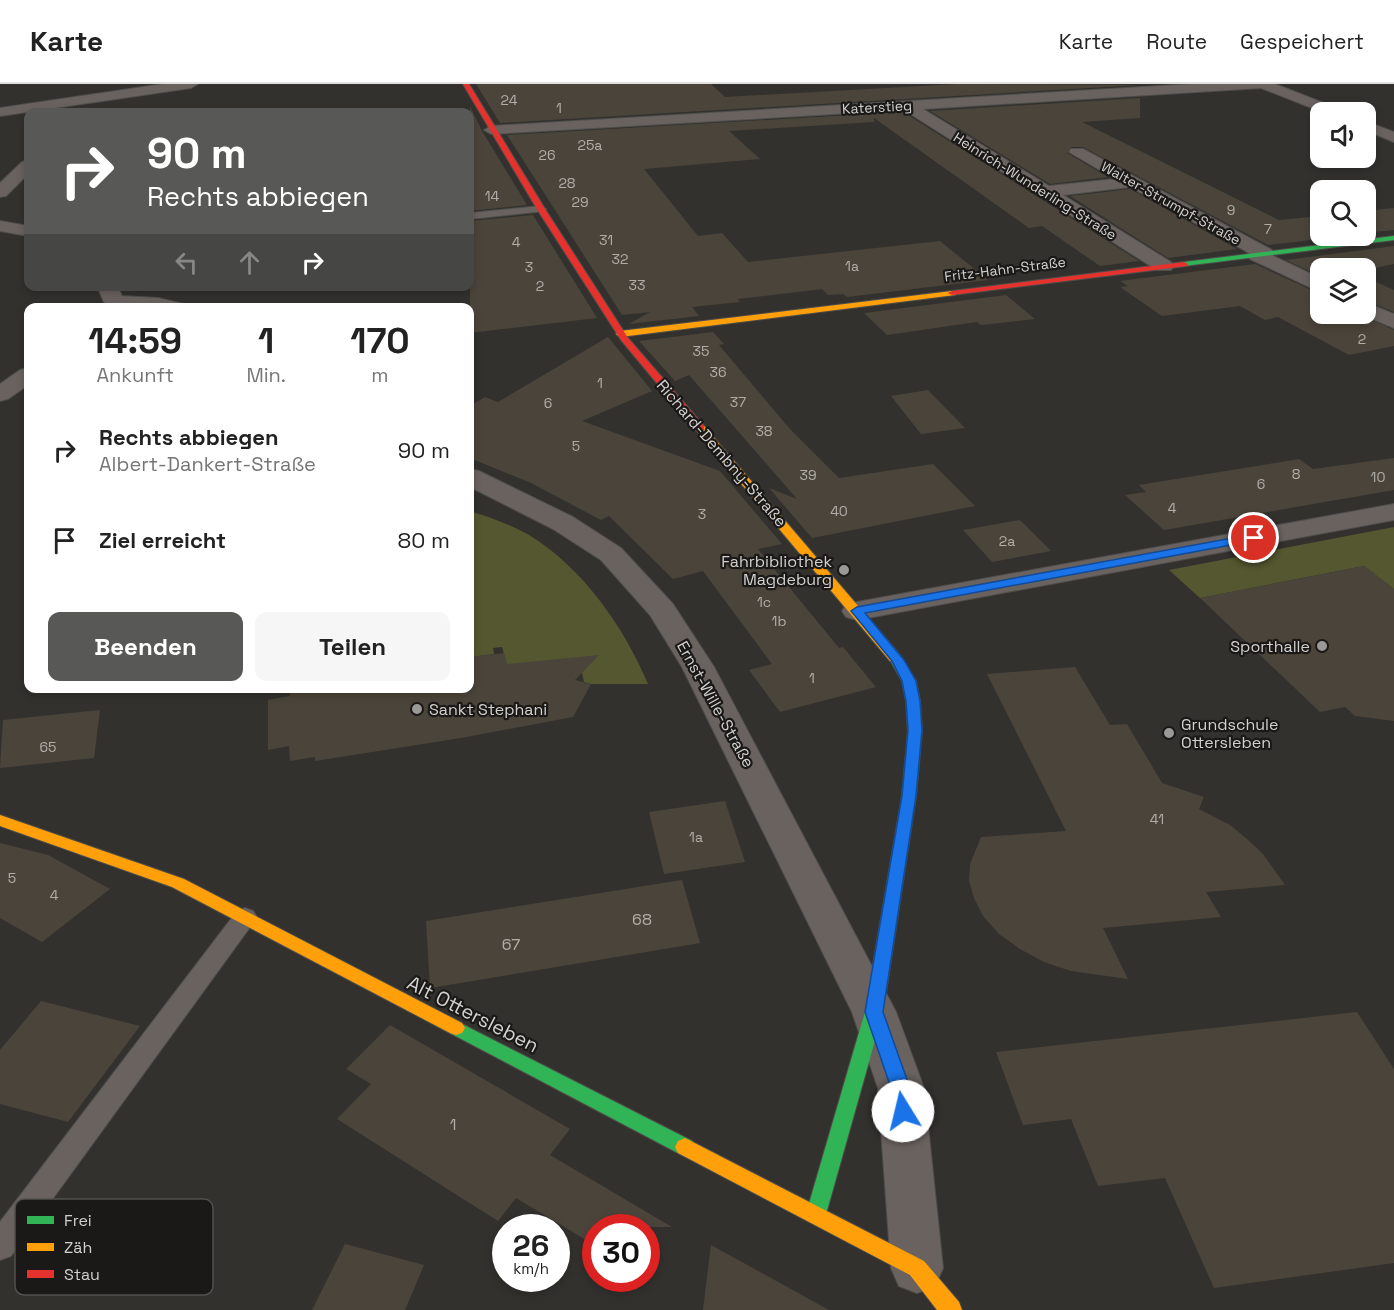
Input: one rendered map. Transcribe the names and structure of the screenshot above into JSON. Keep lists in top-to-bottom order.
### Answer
{
  "streets": {
    "street": [
      "Katerstieg",
      "Heinrich-Wunderling-Straße",
      "Walter-Strumpf-Straße",
      "Fritz-Hahn-Straße",
      "Richard-Dembny-Straße",
      "Ernst-Wille-Straße",
      "Alt Ottersleben"
    ]
  },
  "crossings": [
    ["Katerstieg", "Heinrich-Wunderling-Straße"],
    ["Katerstieg", "Richard-Dembny-Straße"],
    ["Heinrich-Wunderling-Straße", "Fritz-Hahn-Straße"],
    ["Walter-Strumpf-Straße", "Fritz-Hahn-Straße"],
    ["Fritz-Hahn-Straße", "Richard-Dembny-Straße"],
    ["Richard-Dembny-Straße", "Ernst-Wille-Straße"],
    ["Richard-Dembny-Straße", "Alt Ottersleben"]
  ],
  "places": [
    "Fahrbibliothek Magdeburg",
    "Sporthalle",
    "Sankt Stephani",
    "Grundschule Ottersleben"
  ],
  "house_numbers": [
    "24",
    "1",
    "25a",
    "26",
    "28",
    "14",
    "29",
    "9",
    "7",
    "31",
    "4",
    "32",
    "1a",
    "3",
    "33",
    "2",
    "2",
    "35",
    "36",
    "1",
    "37",
    "6",
    "38",
    "5",
    "8",
    "39",
    "10",
    "6",
    "4",
    "40",
    "3",
    "2a",
    "1c",
    "1b",
    "1",
    "65",
    "41",
    "1a",
    "5",
    "4",
    "68",
    "67",
    "1"
  ],
  "legend": ["Frei", "Zäh", "Stau"],
  "page": {
    "header": "Karte",
    "nav": ["Karte", "Route", "Gespeichert"],
    "turn": ["90 m", "Rechts abbiegen"],
    "eta": [
      "14:59",
      "Ankunft",
      "1",
      "Min.",
      "170",
      "m"
    ],
    "list": [
      {
        "name": "Rechts abbiegen",
        "note": "Albert-Dankert-Straße",
        "value": "90 m"
      },
      {
        "name": "Ziel erreicht",
        "value": "80 m"
      }
    ],
    "buttons": ["Beenden", "Teilen"],
    "speed": "26 km/h",
    "limit": "30"
  }
}
